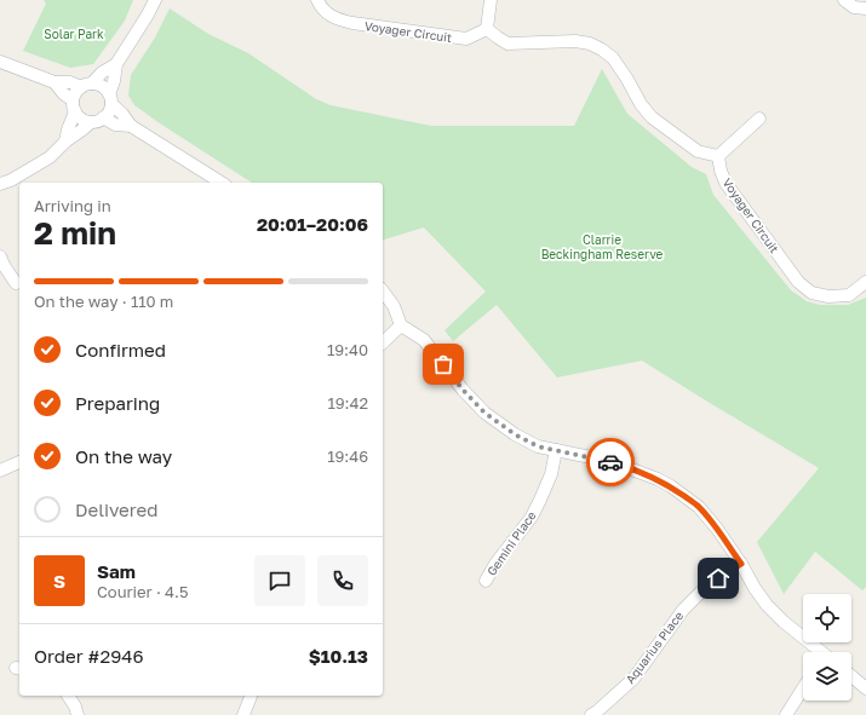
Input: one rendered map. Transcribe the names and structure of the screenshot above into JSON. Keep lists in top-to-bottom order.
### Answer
{
  "streets": {
    "street": ["Voyager Circuit", "Gemini Place", "Aquarius Place"]
  },
  "parks": ["Solar Park", "Clarrie Beckingham Reserve"],
  "page": {
    "heading": ["2 min", "Arriving in", "20:01–20:06"],
    "panel": [
      "Sam",
      "Courier · 4.5",
      "Order #2946",
      "$10.13"
    ],
    "bar": "On the way · 110 m",
    "list": [
      ["Confirmed", "19:40"],
      ["Preparing", "19:42"],
      ["On the way", "19:46"],
      "Delivered"
    ],
    "round": "S"
  }
}
